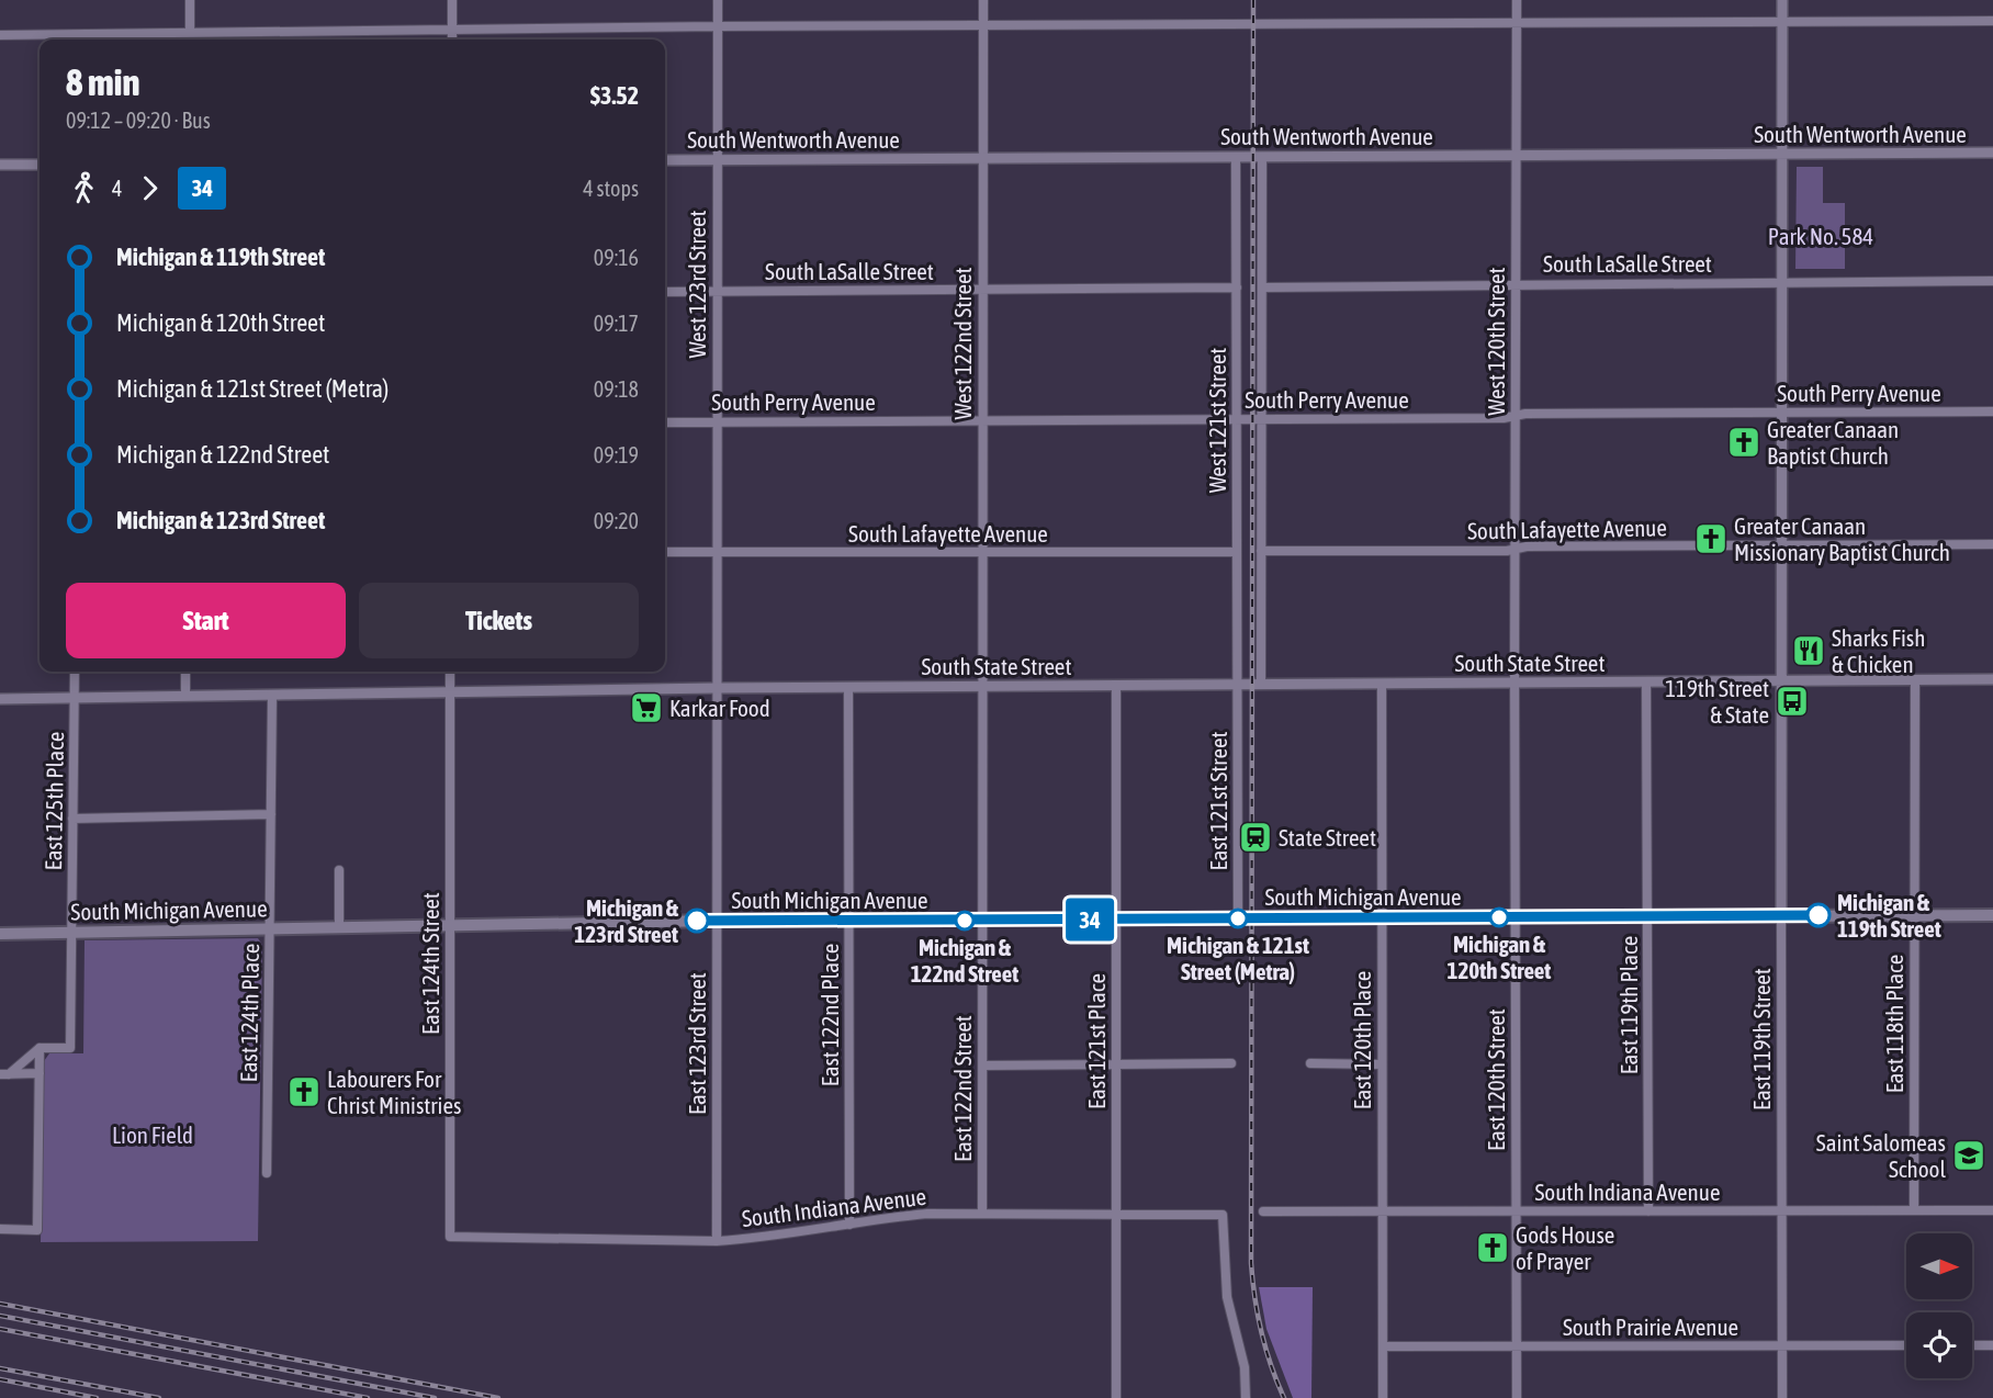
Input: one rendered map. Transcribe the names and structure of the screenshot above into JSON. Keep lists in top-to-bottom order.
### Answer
{
  "streets": {
    "main road": ["South Michigan Avenue"],
    "street": [
      "South Wentworth Avenue",
      "South LaSalle Street",
      "West 123rd Street",
      "West 120th Street",
      "West 122nd Street",
      "South Perry Avenue",
      "West 121st Street",
      "South Lafayette Avenue",
      "South State Street",
      "East 125th Place",
      "East 121st Street",
      "East 124th Street",
      "East 119th Place",
      "East 124th Place",
      "East 122nd Place",
      "East 118th Place",
      "East 119th Street",
      "East 120th Place",
      "East 121st Place",
      "East 123rd Street",
      "East 120th Street",
      "East 122nd Street",
      "South Indiana Avenue",
      "South Prairie Avenue"
    ]
  },
  "crossings": [
    ["South Wentworth Avenue", "West 123rd Street"],
    ["South Wentworth Avenue", "West 120th Street"],
    ["South Wentworth Avenue", "West 122nd Street"],
    ["South Wentworth Avenue", "West 121st Street"],
    ["South Wentworth Avenue", "East 119th Street"],
    ["South LaSalle Street", "West 123rd Street"],
    ["South LaSalle Street", "West 120th Street"],
    ["South LaSalle Street", "West 122nd Street"],
    ["South LaSalle Street", "West 121st Street"],
    ["South LaSalle Street", "East 119th Street"],
    ["West 123rd Street", "South Perry Avenue"],
    ["West 123rd Street", "South Lafayette Avenue"],
    ["West 123rd Street", "South State Street"],
    ["West 123rd Street", "East 123rd Street"],
    ["West 120th Street", "South Perry Avenue"],
    ["West 120th Street", "South Lafayette Avenue"],
    ["West 120th Street", "South State Street"],
    ["West 120th Street", "East 120th Street"],
    ["West 122nd Street", "South Perry Avenue"],
    ["West 122nd Street", "South Lafayette Avenue"],
    ["West 122nd Street", "South State Street"],
    ["West 122nd Street", "East 122nd Street"],
    ["South Perry Avenue", "West 121st Street"],
    ["South Perry Avenue", "East 119th Street"],
    ["West 121st Street", "South Lafayette Avenue"],
    ["West 121st Street", "South State Street"],
    ["West 121st Street", "East 121st Street"],
    ["South Lafayette Avenue", "East 119th Street"],
    ["South State Street", "East 125th Place"],
    ["South State Street", "East 121st Street"],
    ["South State Street", "East 124th Street"],
    ["South State Street", "East 119th Place"],
    ["South State Street", "East 124th Place"],
    ["South State Street", "East 122nd Place"],
    ["South State Street", "East 118th Place"],
    ["South State Street", "East 119th Street"],
    ["South State Street", "East 120th Place"],
    ["South State Street", "East 121st Place"],
    ["South State Street", "East 123rd Street"],
    ["South State Street", "East 120th Street"],
    ["South State Street", "East 122nd Street"],
    ["East 125th Place", "South Michigan Avenue"],
    ["East 121st Street", "South Michigan Avenue"],
    ["South Michigan Avenue", "East 124th Street"],
    ["South Michigan Avenue", "East 119th Place"],
    ["South Michigan Avenue", "East 124th Place"],
    ["South Michigan Avenue", "East 122nd Place"],
    ["South Michigan Avenue", "East 118th Place"],
    ["South Michigan Avenue", "East 119th Street"],
    ["South Michigan Avenue", "East 120th Place"],
    ["South Michigan Avenue", "East 121st Place"],
    ["South Michigan Avenue", "East 123rd Street"],
    ["South Michigan Avenue", "East 120th Street"],
    ["South Michigan Avenue", "East 122nd Street"],
    ["East 124th Street", "South Indiana Avenue"],
    ["East 119th Place", "South Indiana Avenue"],
    ["East 122nd Place", "South Indiana Avenue"],
    ["East 118th Place", "South Indiana Avenue"],
    ["East 119th Street", "South Indiana Avenue"],
    ["East 119th Street", "South Prairie Avenue"],
    ["East 120th Place", "South Indiana Avenue"],
    ["East 120th Place", "South Prairie Avenue"],
    ["East 121st Place", "South Indiana Avenue"],
    ["East 123rd Street", "South Indiana Avenue"],
    ["East 120th Street", "South Indiana Avenue"],
    ["East 120th Street", "South Prairie Avenue"],
    ["East 122nd Street", "South Indiana Avenue"]
  ],
  "parks": ["Park No. 584", "Lion Field"],
  "places": {
    "church": [
      "Greater Canaan Baptist Church",
      "Greater Canaan Missionary Baptist Church",
      "Labourers For Christ Ministries",
      "Gods House of Prayer"
    ],
    "restaurant": ["Sharks Fish & Chicken"],
    "bus stop": ["119th Street & State"],
    "supermarket": ["Karkar Food"],
    "station": ["State Street"],
    "other": [
      "Michigan & 119th Street",
      "Michigan & 120th Street",
      "Michigan & 121st Street (Metra)",
      "Michigan & 123rd Street",
      "Michigan & 122nd Street"
    ],
    "school or university": ["Saint Salomeas School"]
  },
  "lines": ["bus line 34"],
  "north": "right",
  "page": {
    "on_map": "34",
    "heading": ["8 min", "09:12 – 09:20 · Bus", "$3.52"],
    "legs": ["4", "34", "4 stops"],
    "list": [
      {
        "name": "Michigan & 119th Street",
        "value": "09:16"
      },
      {
        "name": "Michigan & 120th Street",
        "value": "09:17"
      },
      {
        "name": "Michigan & 121st Street (Metra)",
        "value": "09:18"
      },
      {
        "name": "Michigan & 122nd Street",
        "value": "09:19"
      },
      {
        "name": "Michigan & 123rd Street",
        "value": "09:20"
      }
    ],
    "buttons": ["Start", "Tickets"]
  }
}
